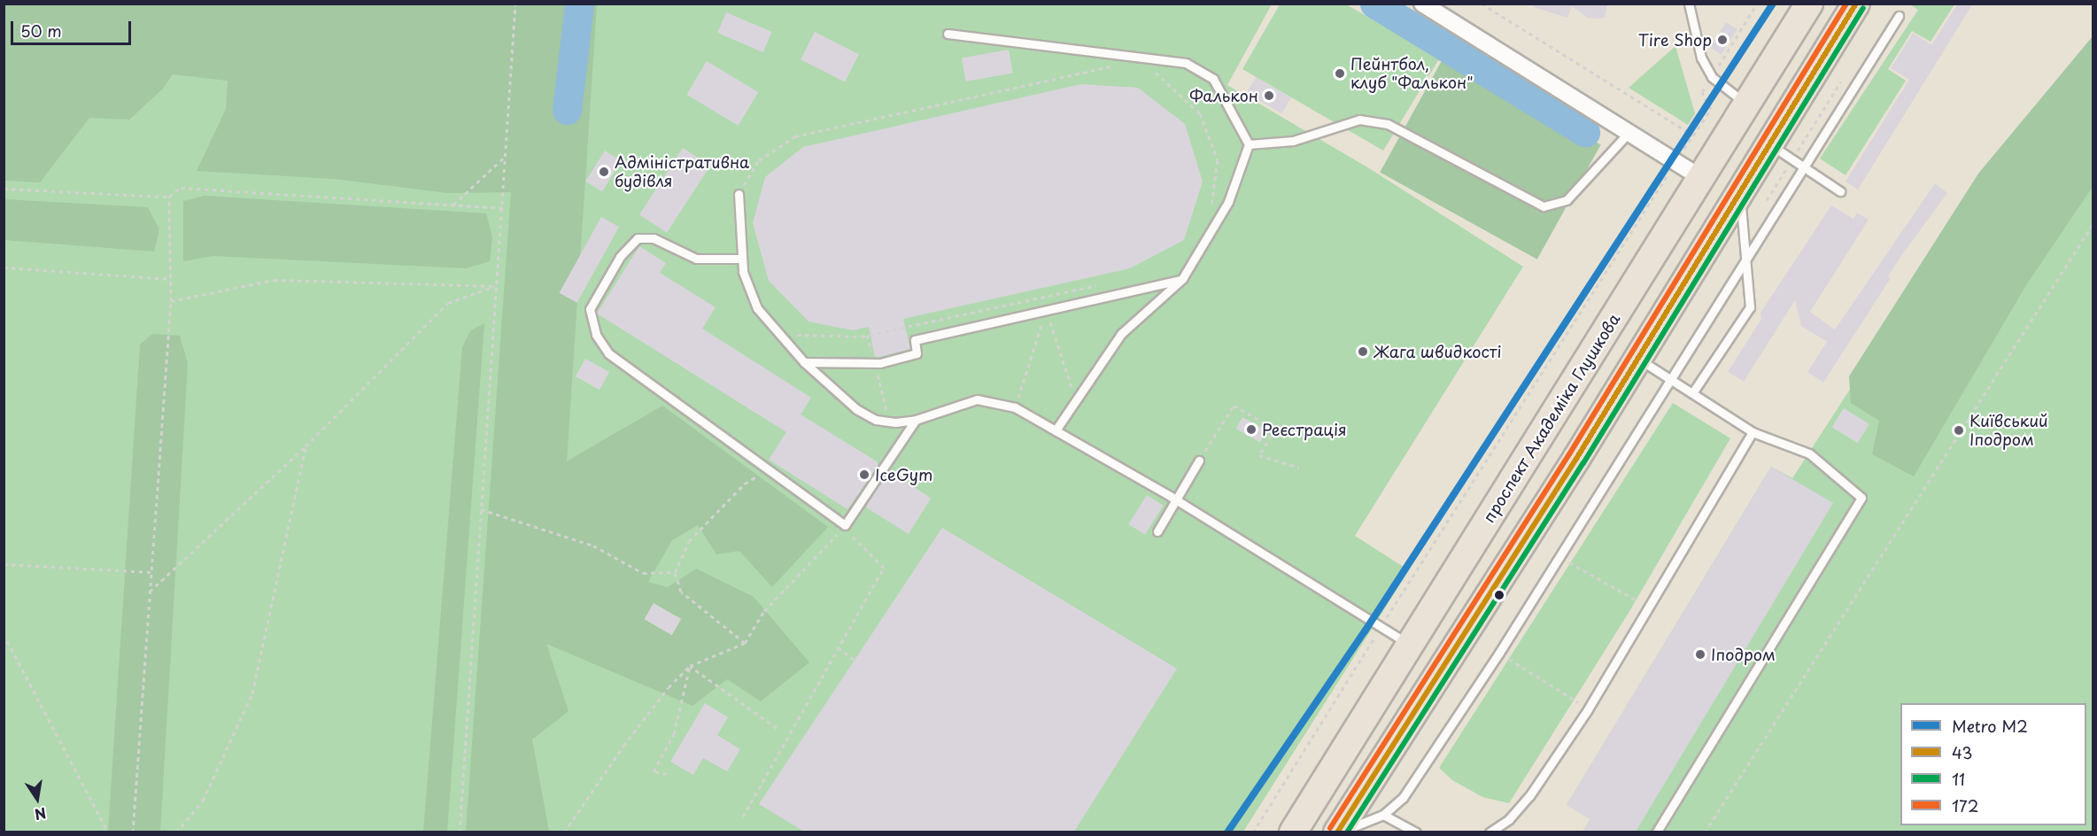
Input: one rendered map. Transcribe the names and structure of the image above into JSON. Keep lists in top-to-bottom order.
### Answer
{
  "streets": {
    "highway": ["проспект Академіка Глушкова"]
  },
  "places": [
    "Tire Shop",
    "Пейнтбол, клуб \"Фалькон\"",
    "Фалькон",
    "Адміністративна будівля",
    "Жага швидкості",
    "Реєстрація",
    "Київський Іподром",
    "IceGym",
    "Іподром"
  ],
  "lines": [
    "metro line M2",
    "transit line 43",
    "transit line 172",
    "transit line 11"
  ],
  "legend": [
    "Metro M2",
    "43",
    "11",
    "172"
  ],
  "scale_bar": "50 m",
  "north": "bottom"
}
